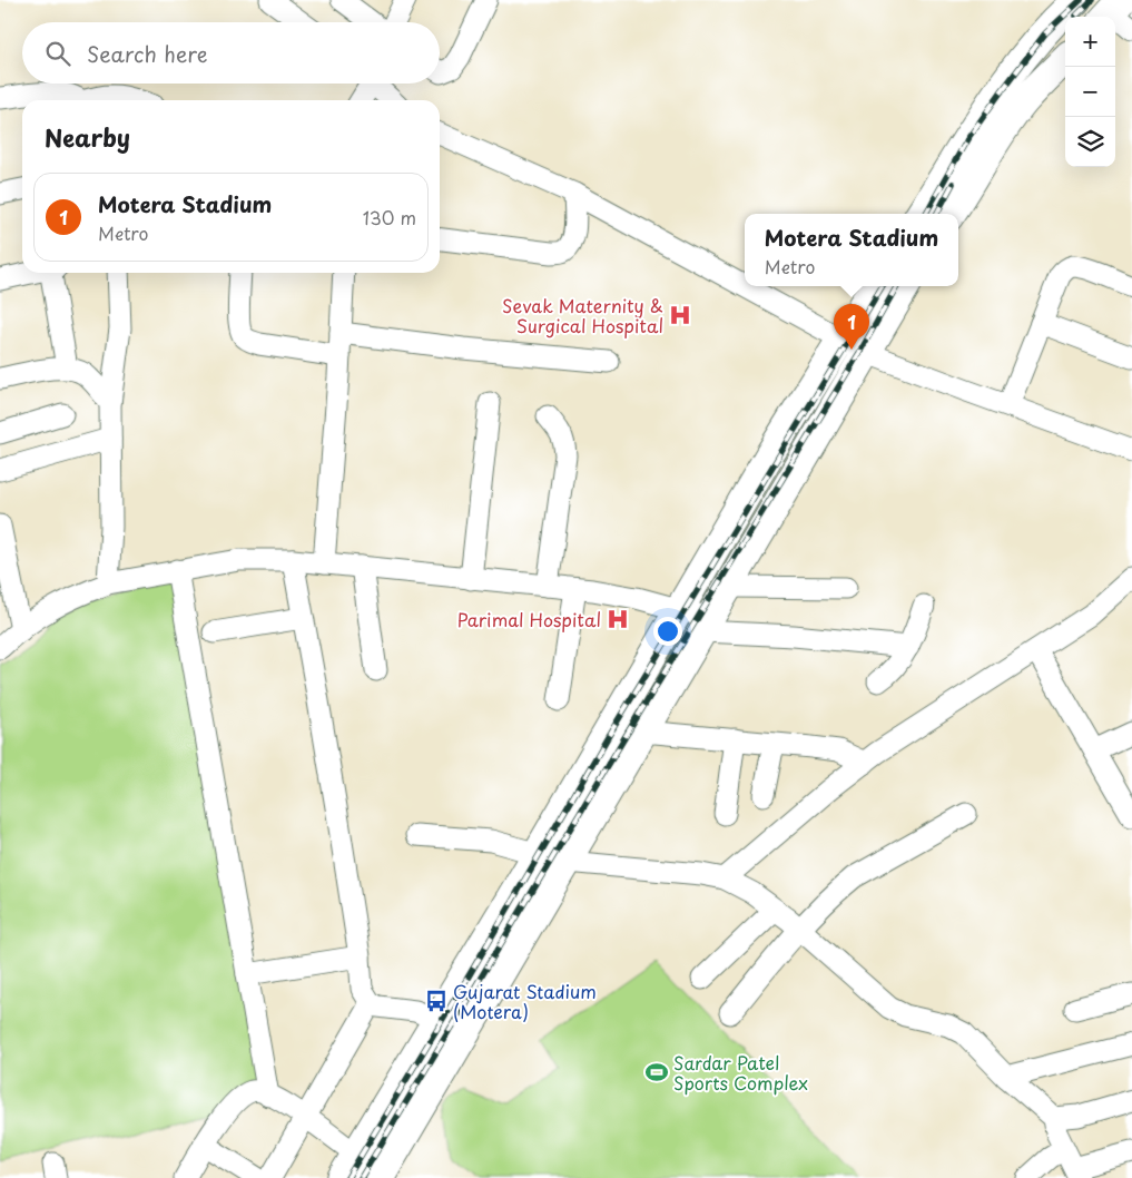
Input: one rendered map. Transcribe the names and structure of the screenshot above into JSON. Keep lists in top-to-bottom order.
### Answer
{
  "places": {
    "hospital": ["Sevak Maternity & Surgical Hospital", "Parimal Hospital"],
    "bus stop": ["Gujarat Stadium (Motera)"],
    "sports": ["Sardar Patel Sports Complex"]
  },
  "page": {
    "map_buttons": ["+", "−"],
    "search": "Search here",
    "heading": "Nearby",
    "list": [
      {
        "mark": "1",
        "name": "Motera Stadium",
        "note": "Metro",
        "value": "130 m"
      }
    ],
    "popup": ["Motera Stadium", "Metro"],
    "pins": "1"
  }
}
